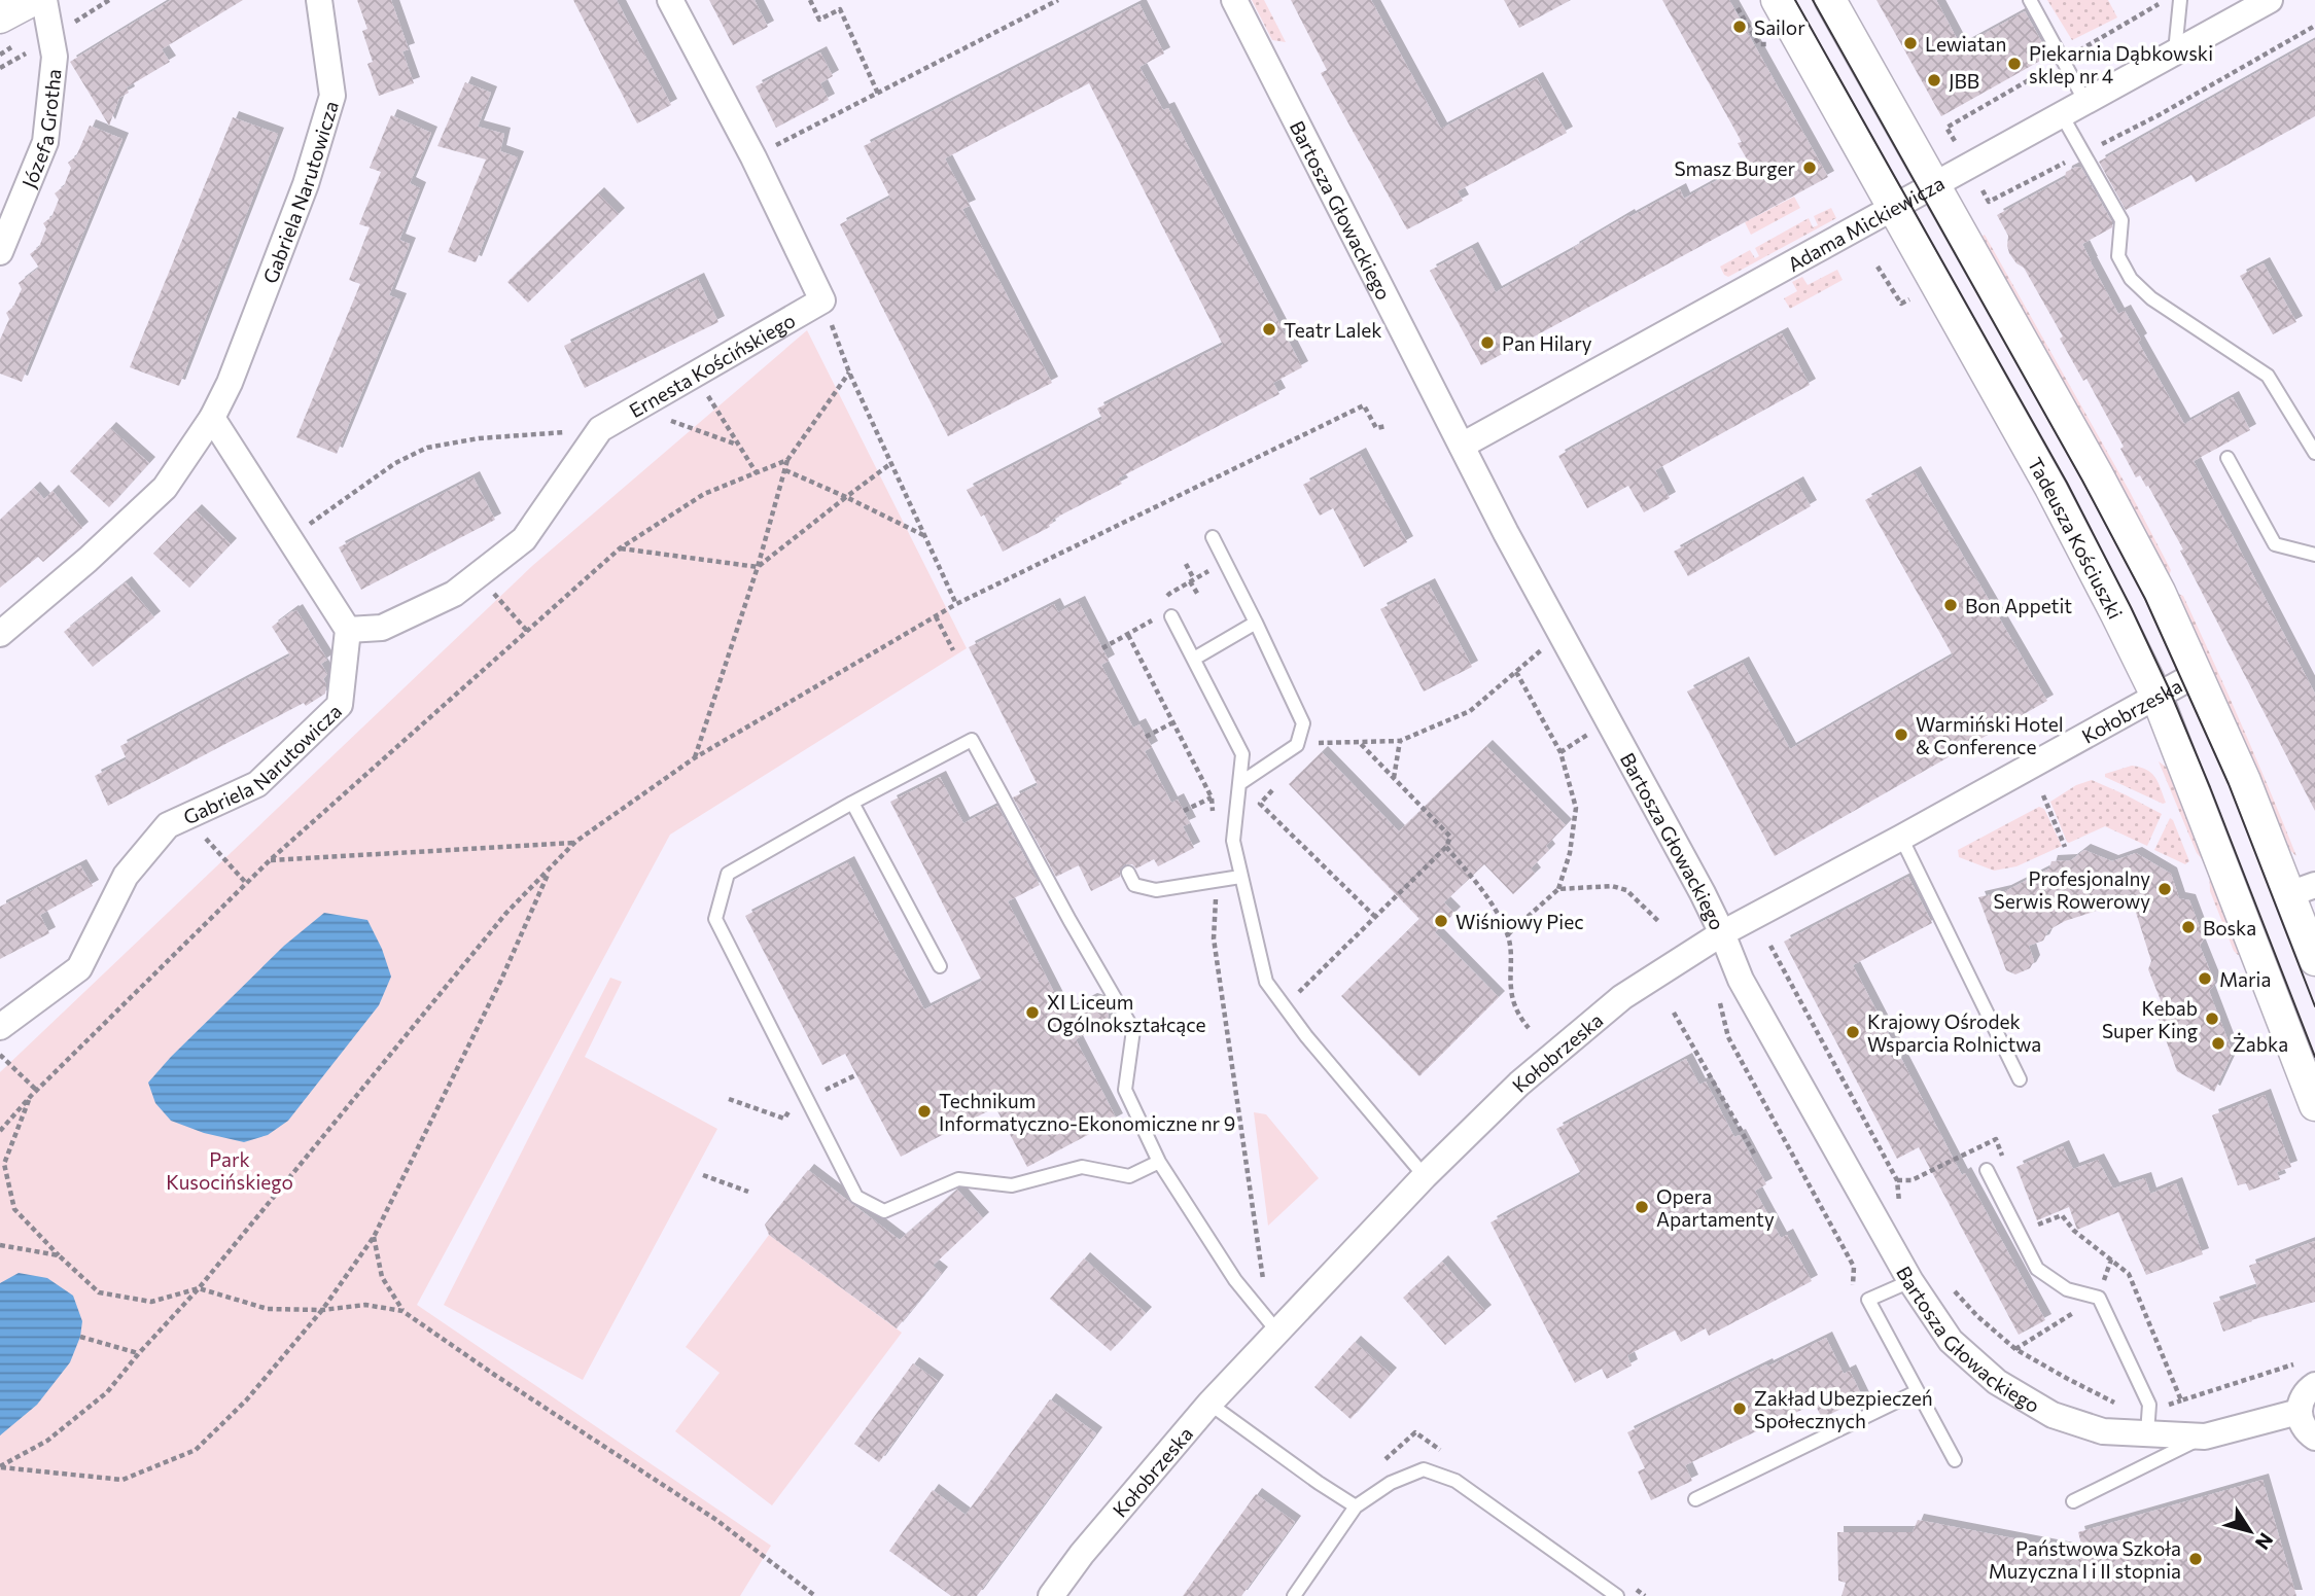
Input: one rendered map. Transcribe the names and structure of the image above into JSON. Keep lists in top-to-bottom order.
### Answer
{
  "streets": {
    "street": [
      "Józefa Grotha",
      "Gabriela Narutowicza",
      "Bartosza Głowackiego",
      "Adama Mickiewicza",
      "Ernesta Kościńskiego",
      "Tadeusza Kościuszki",
      "Kołobrzeska"
    ]
  },
  "crossings": [
    ["Gabriela Narutowicza", "Ernesta Kościńskiego"],
    ["Bartosza Głowackiego", "Adama Mickiewicza"],
    ["Bartosza Głowackiego", "Kołobrzeska"],
    ["Adama Mickiewicza", "Tadeusza Kościuszki"],
    ["Tadeusza Kościuszki", "Kołobrzeska"]
  ],
  "parks": ["Park Kusocińskiego"],
  "places": [
    "Sailor",
    "Lewiatan",
    "Piekarnia Dąbkowski sklep nr 4",
    "JBB",
    "Smasz Burger",
    "Teatr Lalek",
    "Pan Hilary",
    "Bon Appetit",
    "Warmiński Hotel & Conference",
    "Profesjonalny Serwis Rowerowy",
    "Wiśniowy Piec",
    "Boska",
    "Maria",
    "XI Liceum Ogólnokształcące",
    "Kebab Super King",
    "Krajowy Ośrodek Wsparcia Rolnictwa",
    "Żabka",
    "Technikum Informatyczno-Ekonomiczne nr 9",
    "Opera Apartamenty",
    "Zakład Ubezpieczeń Społecznych",
    "Państwowa Szkoła Muzyczna I i II stopnia"
  ],
  "north": "bottom right"
}
